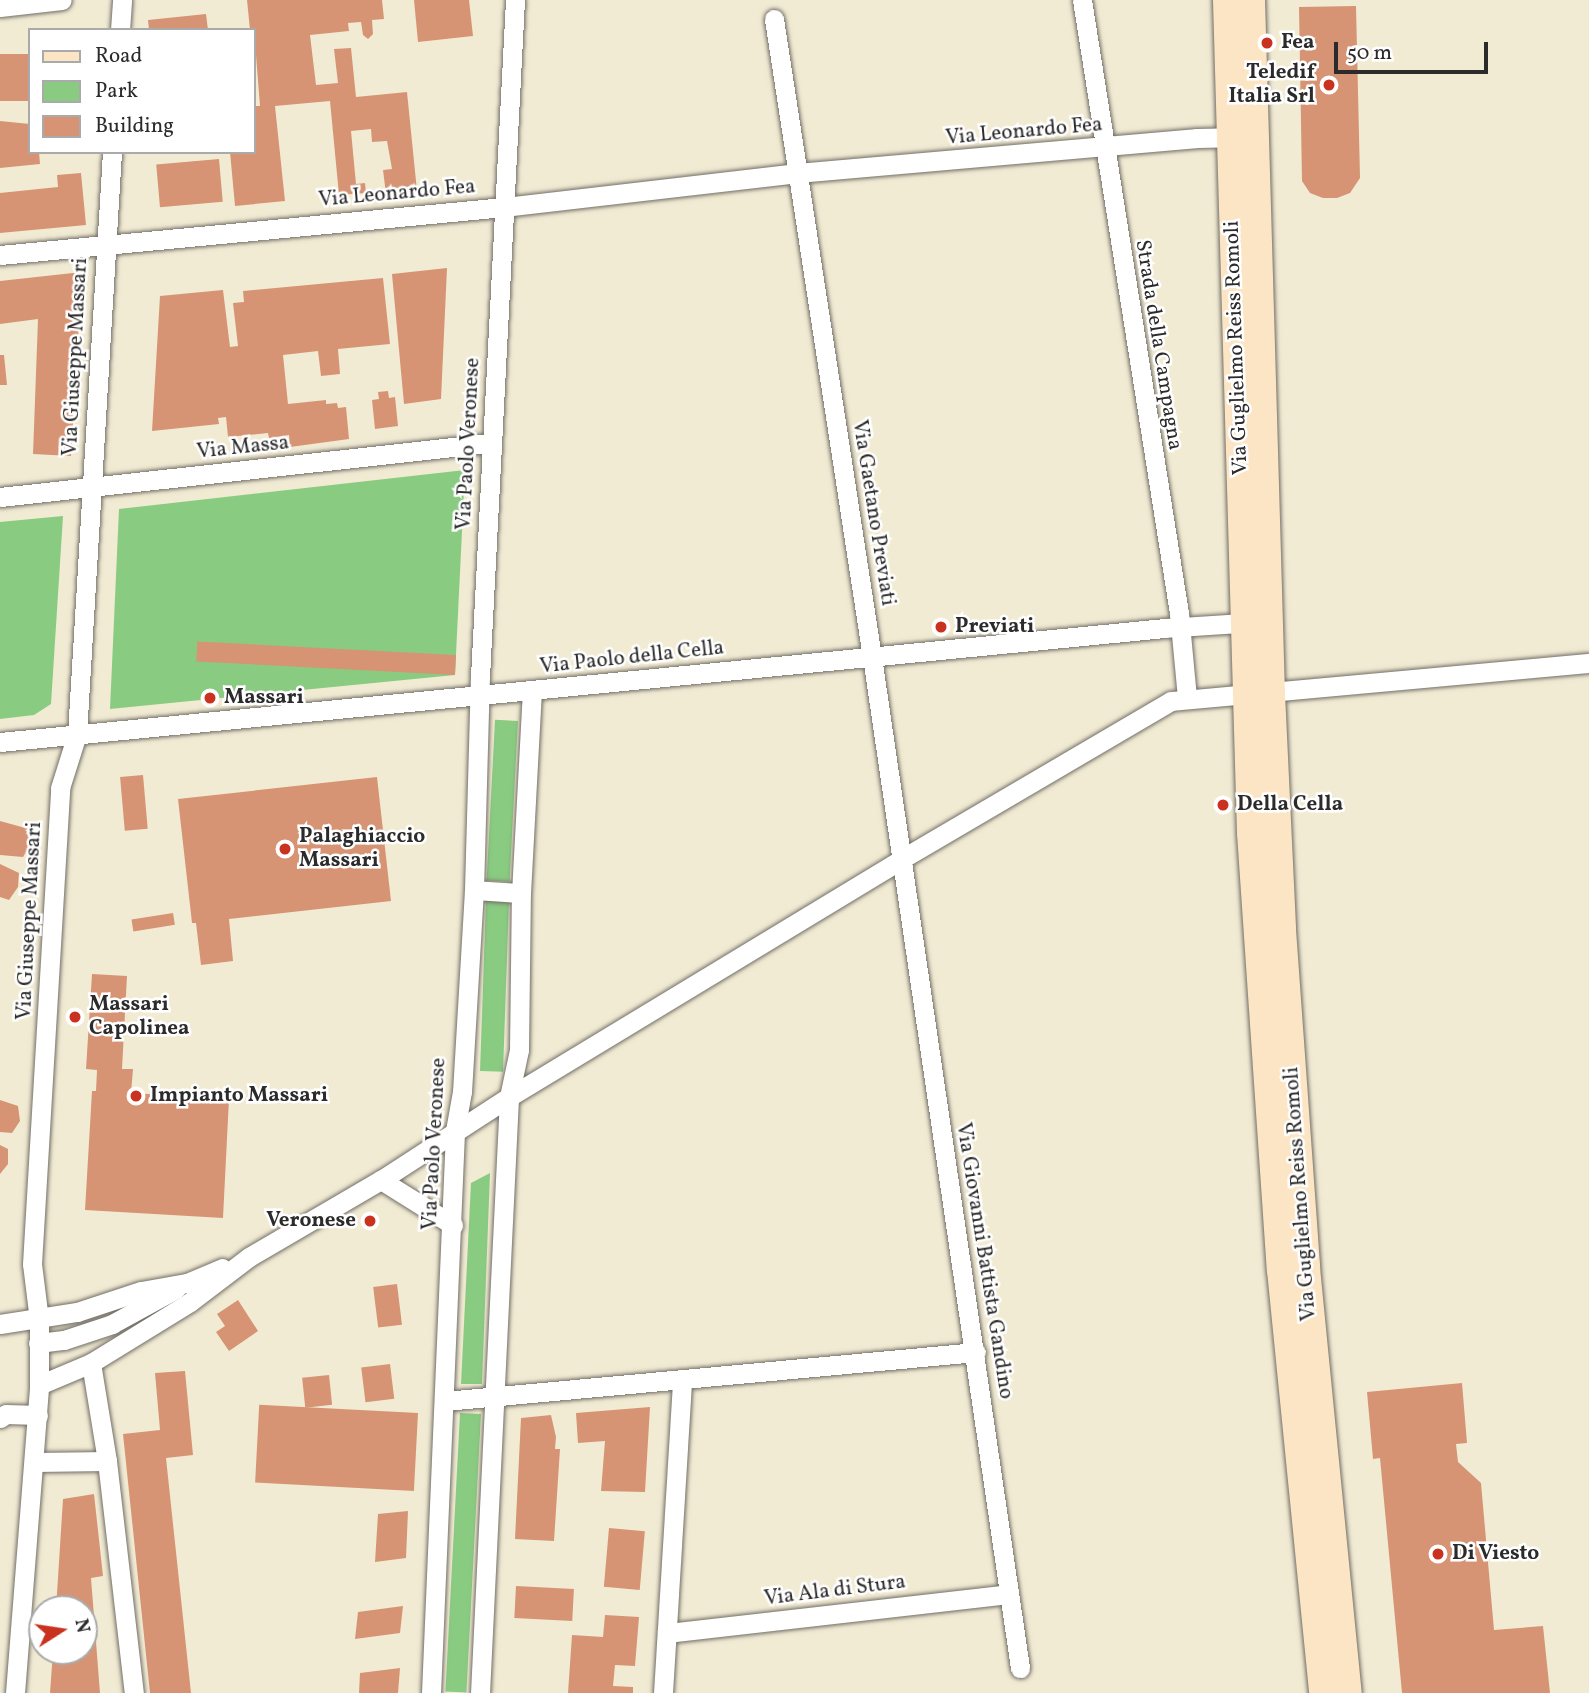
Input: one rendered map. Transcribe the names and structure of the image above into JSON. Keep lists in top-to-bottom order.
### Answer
{
  "streets": {
    "main road": ["Via Guglielmo Reiss Romoli"],
    "street": [
      "Via Leonardo Fea",
      "Strada della Campagna",
      "Via Giuseppe Massari",
      "Via Paolo Veronese",
      "Via Massa",
      "Via Gaetano Previati",
      "Via Paolo della Cella",
      "Via Giovanni Battista Gandino",
      "Via Ala di Stura"
    ]
  },
  "crossings": [
    ["Via Leonardo Fea", "Strada della Campagna"],
    ["Via Leonardo Fea", "Via Guglielmo Reiss Romoli"],
    ["Via Leonardo Fea", "Via Giuseppe Massari"],
    ["Via Leonardo Fea", "Via Paolo Veronese"],
    ["Via Leonardo Fea", "Via Gaetano Previati"],
    ["Strada della Campagna", "Via Paolo della Cella"],
    ["Via Guglielmo Reiss Romoli", "Via Paolo della Cella"],
    ["Via Giuseppe Massari", "Via Massa"],
    ["Via Giuseppe Massari", "Via Paolo della Cella"],
    ["Via Paolo Veronese", "Via Massa"],
    ["Via Paolo Veronese", "Via Paolo della Cella"],
    ["Via Gaetano Previati", "Via Paolo della Cella"],
    ["Via Gaetano Previati", "Via Giovanni Battista Gandino"],
    ["Via Giovanni Battista Gandino", "Via Ala di Stura"]
  ],
  "places": [
    "Fea",
    "Teledif Italia Srl",
    "Previati",
    "Massari",
    "Della Cella",
    "Palaghiaccio Massari",
    "Massari Capolinea",
    "Impianto Massari",
    "Veronese",
    "Di Viesto"
  ],
  "legend": ["Road", "Park", "Building"],
  "scale_bar": "50 m",
  "north": "right"
}
